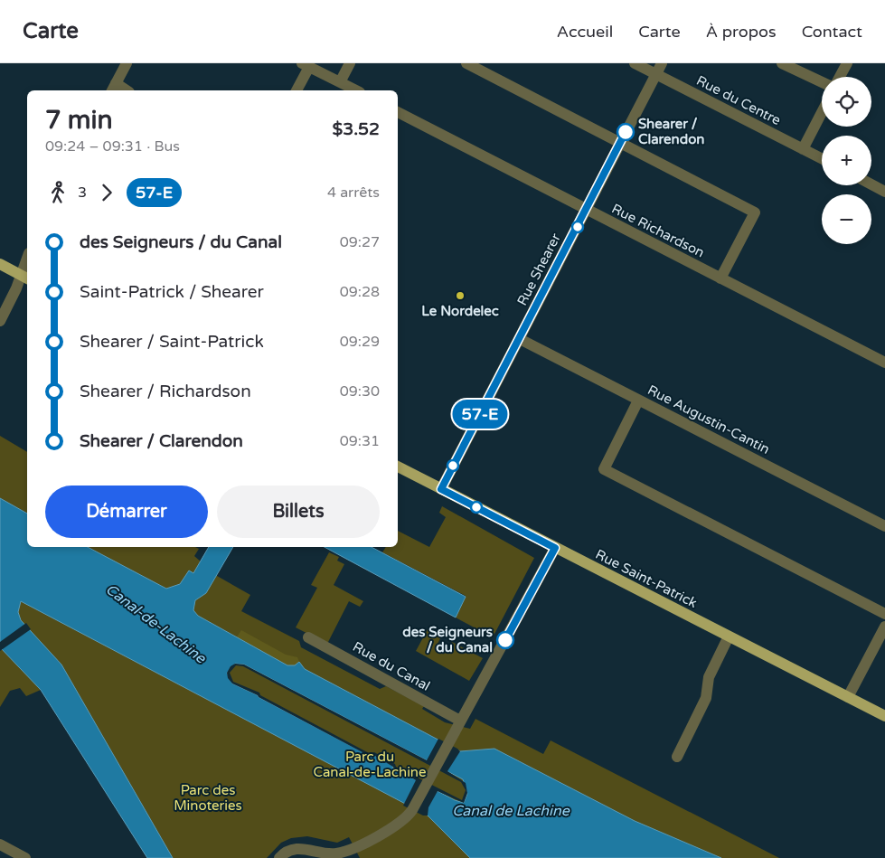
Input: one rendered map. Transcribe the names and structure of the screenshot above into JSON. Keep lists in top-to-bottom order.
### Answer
{
  "streets": {
    "main road": ["Rue Saint-Patrick"],
    "street": [
      "Rue du Centre",
      "Rue Richardson",
      "Rue Shearer",
      "Rue Augustin-Cantin",
      "Rue du Canal"
    ]
  },
  "crossings": [
    ["Rue du Centre", "Rue Shearer"],
    ["Rue Richardson", "Rue Shearer"],
    ["Rue Shearer", "Rue Augustin-Cantin"],
    ["Rue Shearer", "Rue Saint-Patrick"]
  ],
  "water": ["Canal-de-Lachine", "Canal de Lachine"],
  "parks": ["Parc du Canal-de-Lachine", "Parc des Minoteries"],
  "places": ["Shearer / Clarendon", "Le Nordelec", "des Seigneurs / du Canal"],
  "lines": ["bus line 57-E"],
  "page": {
    "header": "Carte",
    "nav": [
      "Accueil",
      "Carte",
      "À propos",
      "Contact"
    ],
    "on_map": "57-E",
    "map_buttons": ["+", "−"],
    "heading": ["7 min", "09:24 – 09:31 · Bus", "$3.52"],
    "legs": ["3", "57-E", "4 arrêts"],
    "list": [
      {
        "name": "des Seigneurs / du Canal",
        "value": "09:27"
      },
      {
        "name": "Saint-Patrick / Shearer",
        "value": "09:28"
      },
      {
        "name": "Shearer / Saint-Patrick",
        "value": "09:29"
      },
      {
        "name": "Shearer / Richardson",
        "value": "09:30"
      },
      {
        "name": "Shearer / Clarendon",
        "value": "09:31"
      }
    ],
    "buttons": ["Démarrer", "Billets"]
  }
}
